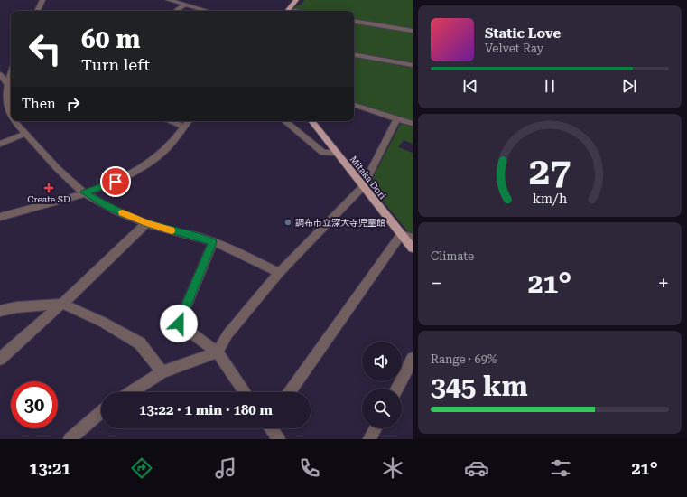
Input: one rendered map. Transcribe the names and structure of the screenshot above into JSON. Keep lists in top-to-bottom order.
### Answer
{
  "streets": {
    "main road": ["Mitaka Dori"]
  },
  "places": {
    "health": ["Create SD"],
    "other": ["調布市立深大寺児童館"]
  },
  "page": {
    "turn": ["60 m", "Turn left"],
    "song": ["Static Love", "Velvet Ray"],
    "then": "Then",
    "tile": [
      "Climate",
      ["Range · 69%", "345 km"]
    ],
    "heat": ["−", "21°", "+"],
    "limit": "30",
    "trip": "13:22 · 1 min · 180 m",
    "tabs": ["13:21", "21°"],
    "gauge": ["27", "km/h"]
  }
}
